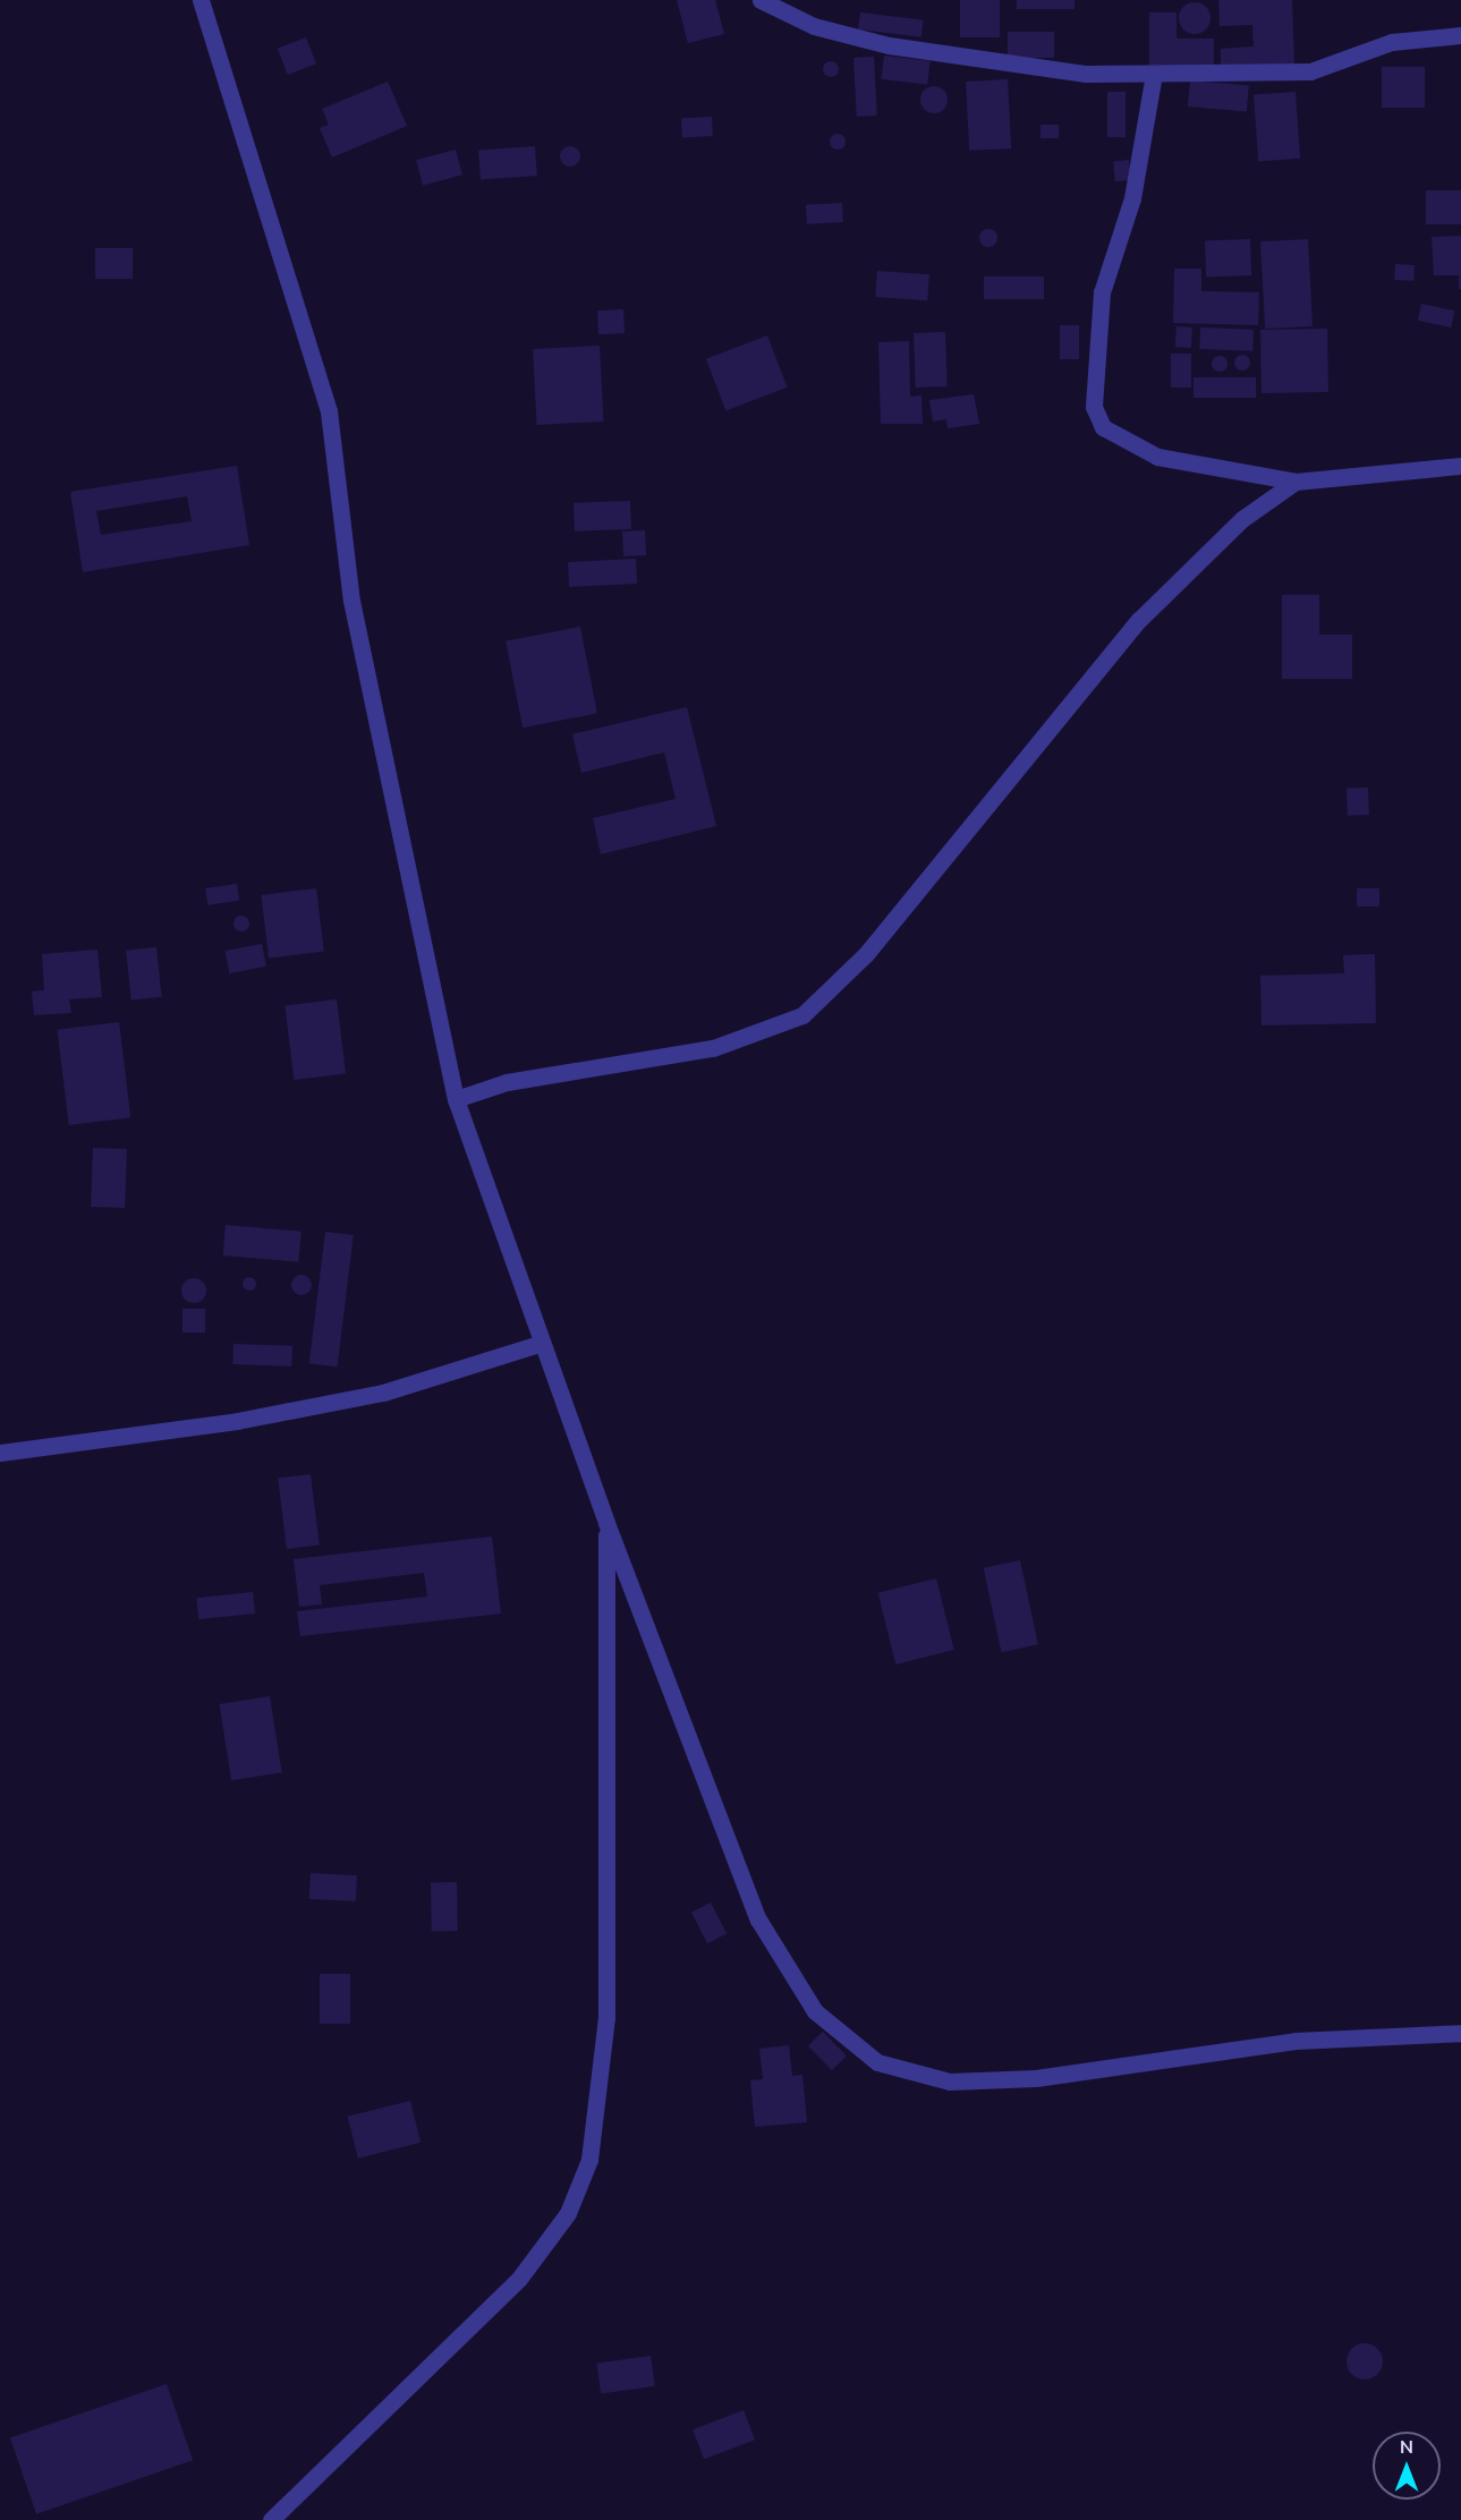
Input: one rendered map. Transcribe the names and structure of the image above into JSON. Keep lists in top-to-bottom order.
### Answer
{
  "north": "top"
}
